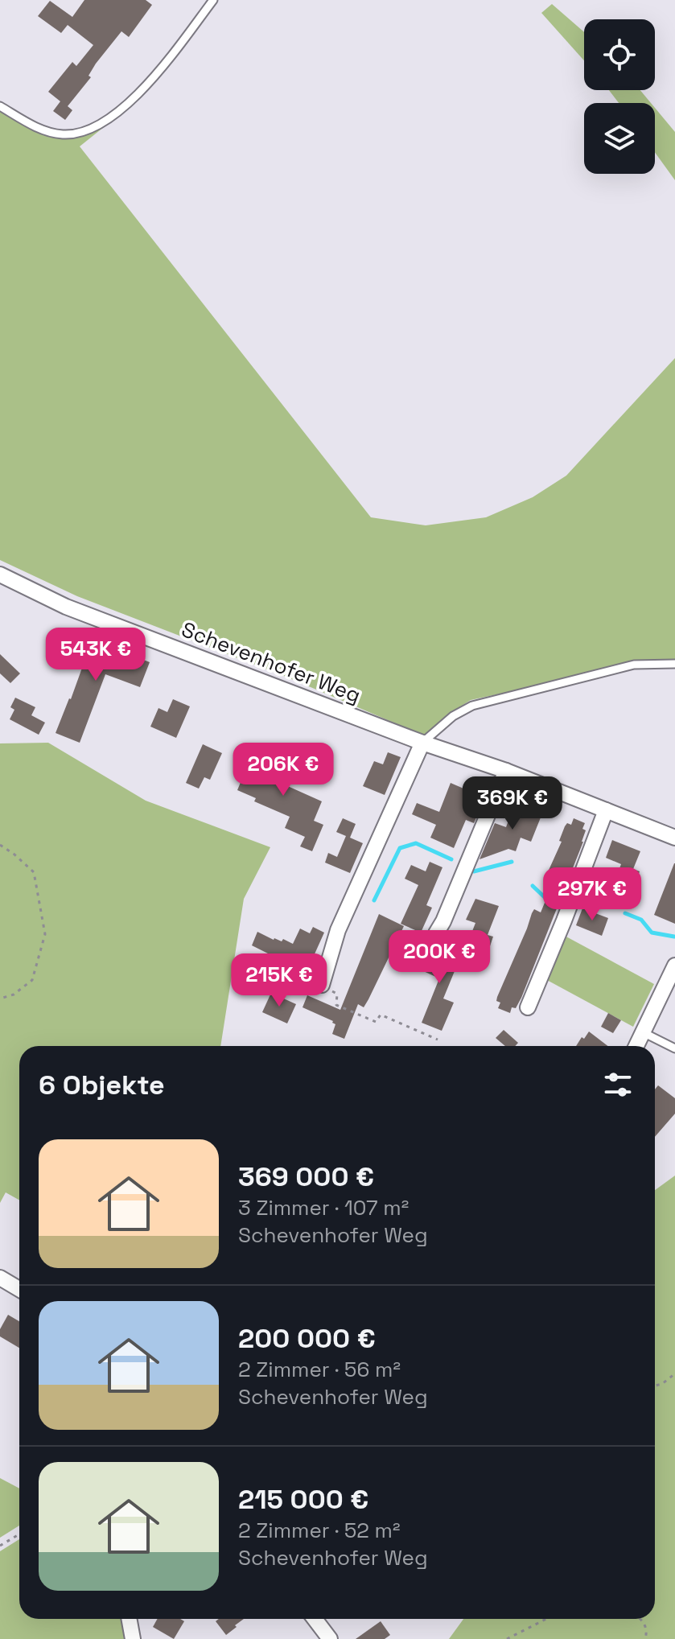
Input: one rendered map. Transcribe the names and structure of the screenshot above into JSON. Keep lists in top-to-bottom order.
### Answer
{
  "streets": {
    "street": ["Schevenhofer Weg"]
  },
  "page": {
    "price": [
      "543K €",
      "206K €",
      "369K €",
      "297K €",
      "200K €",
      "215K €"
    ],
    "heading": "6 Objekte",
    "list": [
      {
        "name": "369 000 €",
        "note": "3 Zimmer · 107 m² · Schevenhofer Weg"
      },
      {
        "name": "200 000 €",
        "note": "2 Zimmer · 56 m² · Schevenhofer Weg"
      },
      {
        "name": "215 000 €",
        "note": "2 Zimmer · 52 m² · Schevenhofer Weg"
      }
    ]
  }
}
